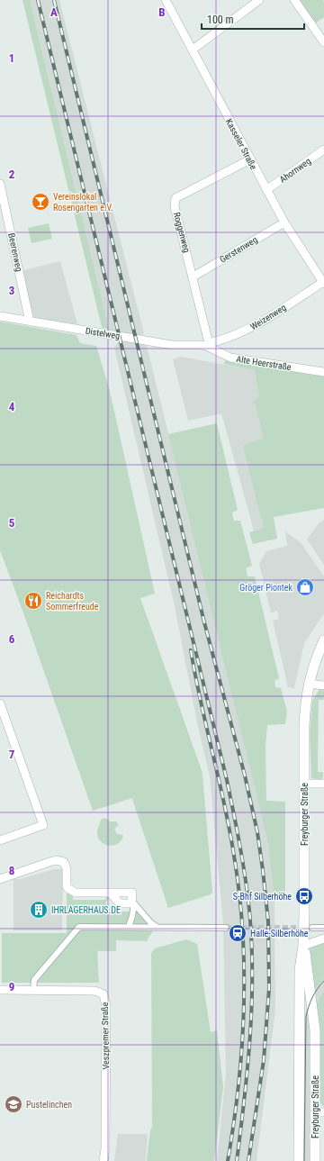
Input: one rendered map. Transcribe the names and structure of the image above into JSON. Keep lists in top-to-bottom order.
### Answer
{
  "streets": {
    "street": [
      "Kasseler Straße",
      "Ahornweg",
      "Roggenweg",
      "Gerstenweg",
      "Beerenweg",
      "Weizenweg",
      "Distelweg",
      "Alte Heerstraße",
      "Freyburger Straße",
      "Veszpremer Straße"
    ]
  },
  "crossings": [
    ["Kasseler Straße", "Ahornweg"],
    ["Kasseler Straße", "Roggenweg"],
    ["Kasseler Straße", "Gerstenweg"],
    ["Kasseler Straße", "Weizenweg"],
    ["Roggenweg", "Gerstenweg"],
    ["Roggenweg", "Weizenweg"],
    ["Roggenweg", "Distelweg"],
    ["Roggenweg", "Alte Heerstraße"],
    ["Beerenweg", "Distelweg"],
    ["Weizenweg", "Distelweg"],
    ["Weizenweg", "Alte Heerstraße"],
    ["Distelweg", "Alte Heerstraße"]
  ],
  "places": {
    "bar": ["Vereinslokal Rosengarten e.V."],
    "shop": ["Gröger Piontek"],
    "restaurant": ["Reichardts Sommerfreude"],
    "bus stop": ["S-Bhf Silberhöhe"],
    "building": ["IHRLAGERHAUS.DE"],
    "station": ["Halle-Silberhöhe"],
    "school or university": ["Pustelinchen"]
  },
  "scale_bar": "100 m",
  "grid": {
    "columns": ["A", "B"],
    "rows": [
      "1",
      "2",
      "3",
      "4",
      "5",
      "6",
      "7",
      "8",
      "9"
    ]
  }
}
